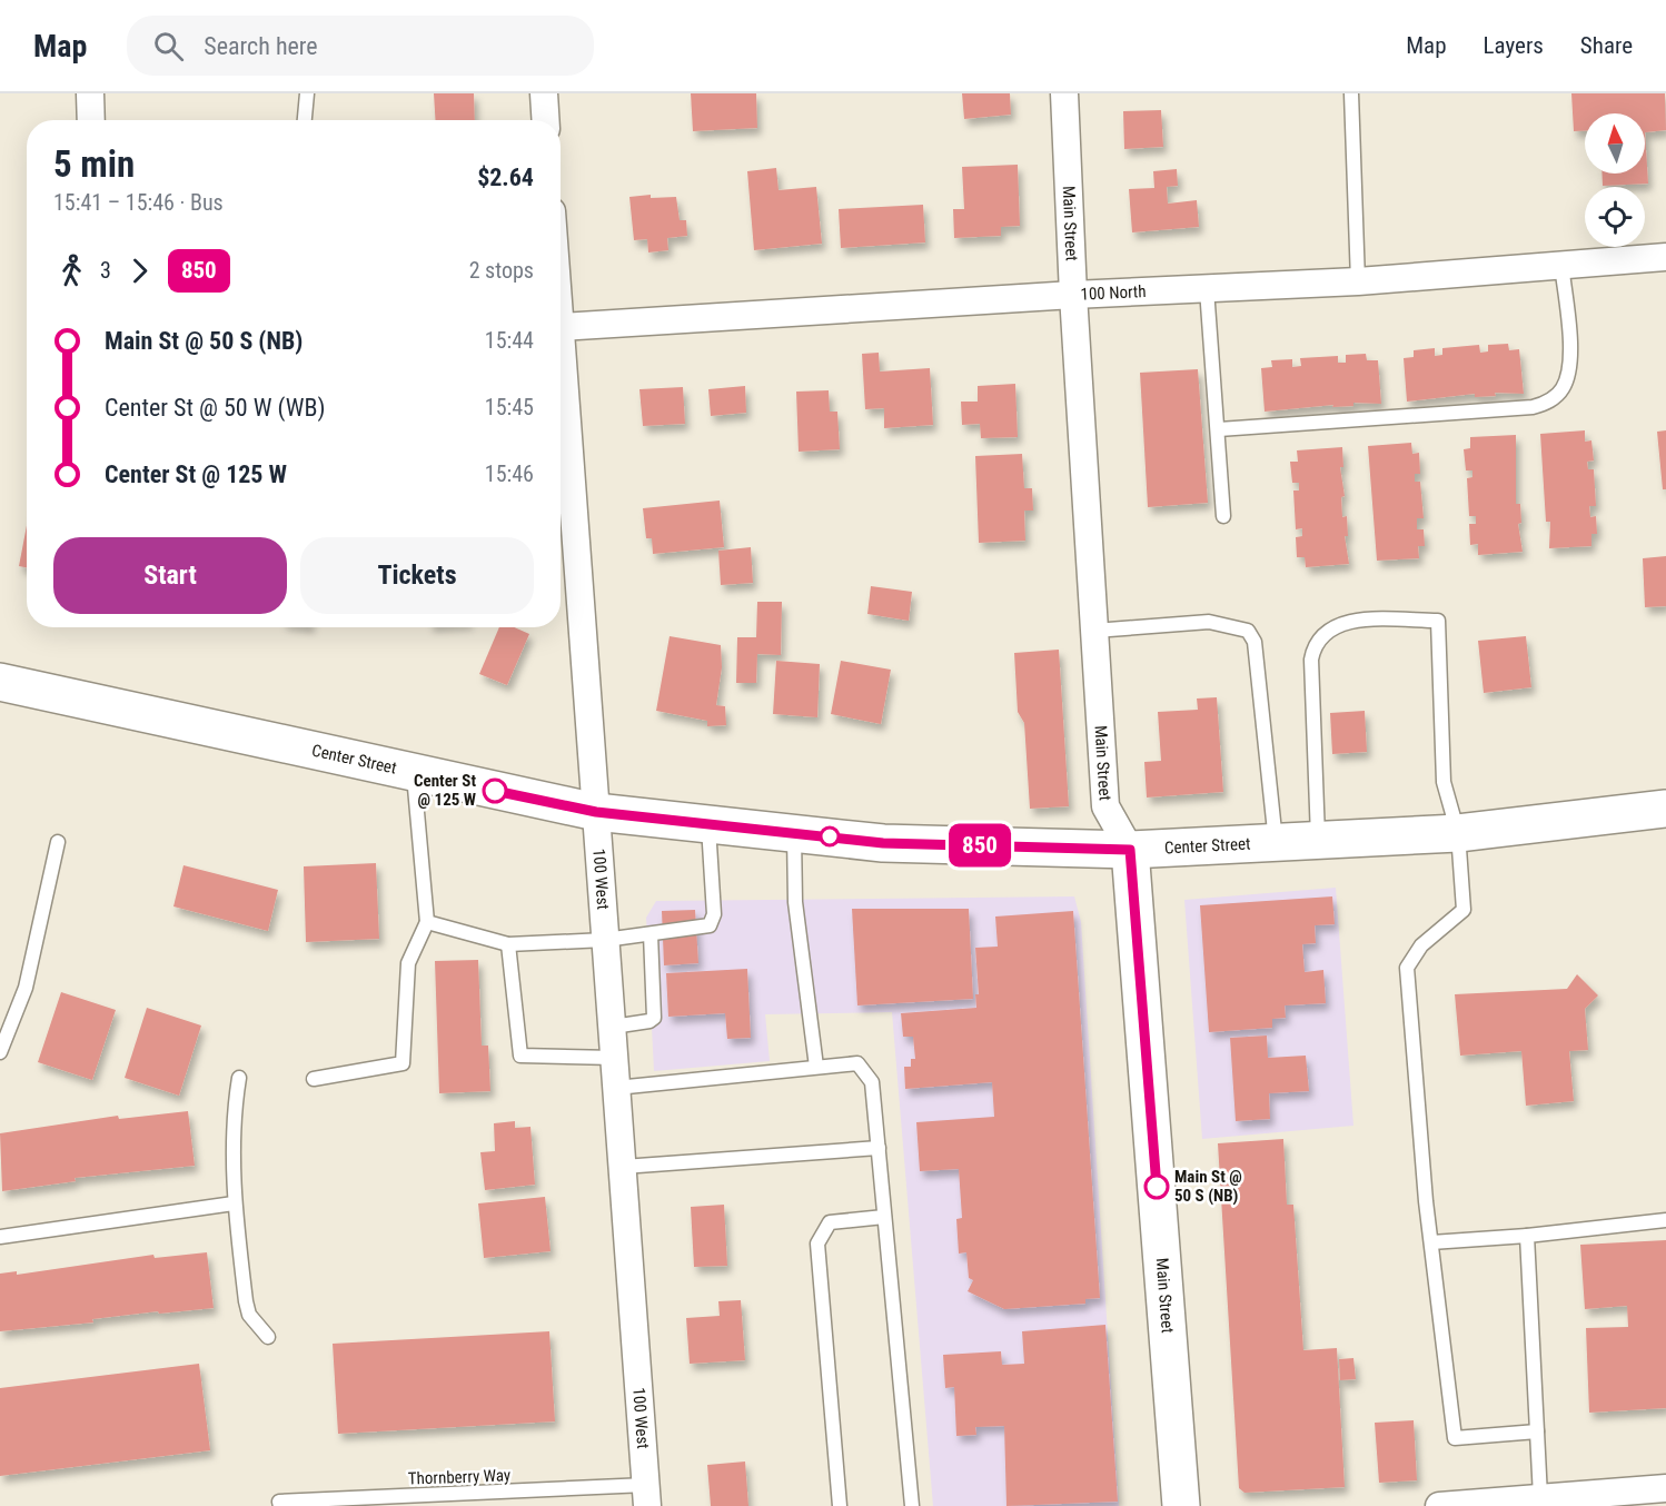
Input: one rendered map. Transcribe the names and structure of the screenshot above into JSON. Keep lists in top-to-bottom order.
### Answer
{
  "streets": {
    "main road": ["Main Street", "Center Street"],
    "street": ["100 North", "100 West"],
    "lane": ["Thornberry Way"]
  },
  "crossings": [
    ["Main Street", "100 North"],
    ["Main Street", "Center Street"],
    ["100 North", "100 West"],
    ["Center Street", "100 West"],
    ["100 West", "Thornberry Way"]
  ],
  "places": ["Center St @ 125 W", "Main St @ 50 S (NB)"],
  "lines": ["bus line 850"],
  "north": "top",
  "page": {
    "header": "Map",
    "search": "Search here",
    "nav": ["Map", "Layers", "Share"],
    "on_map": "850",
    "heading": ["5 min", "15:41 – 15:46 · Bus", "$2.64"],
    "legs": ["3", "850", "2 stops"],
    "list": [
      {
        "name": "Main St @ 50 S (NB)",
        "value": "15:44"
      },
      {
        "name": "Center St @ 50 W (WB)",
        "value": "15:45"
      },
      {
        "name": "Center St @ 125 W",
        "value": "15:46"
      }
    ],
    "buttons": ["Start", "Tickets"]
  }
}
